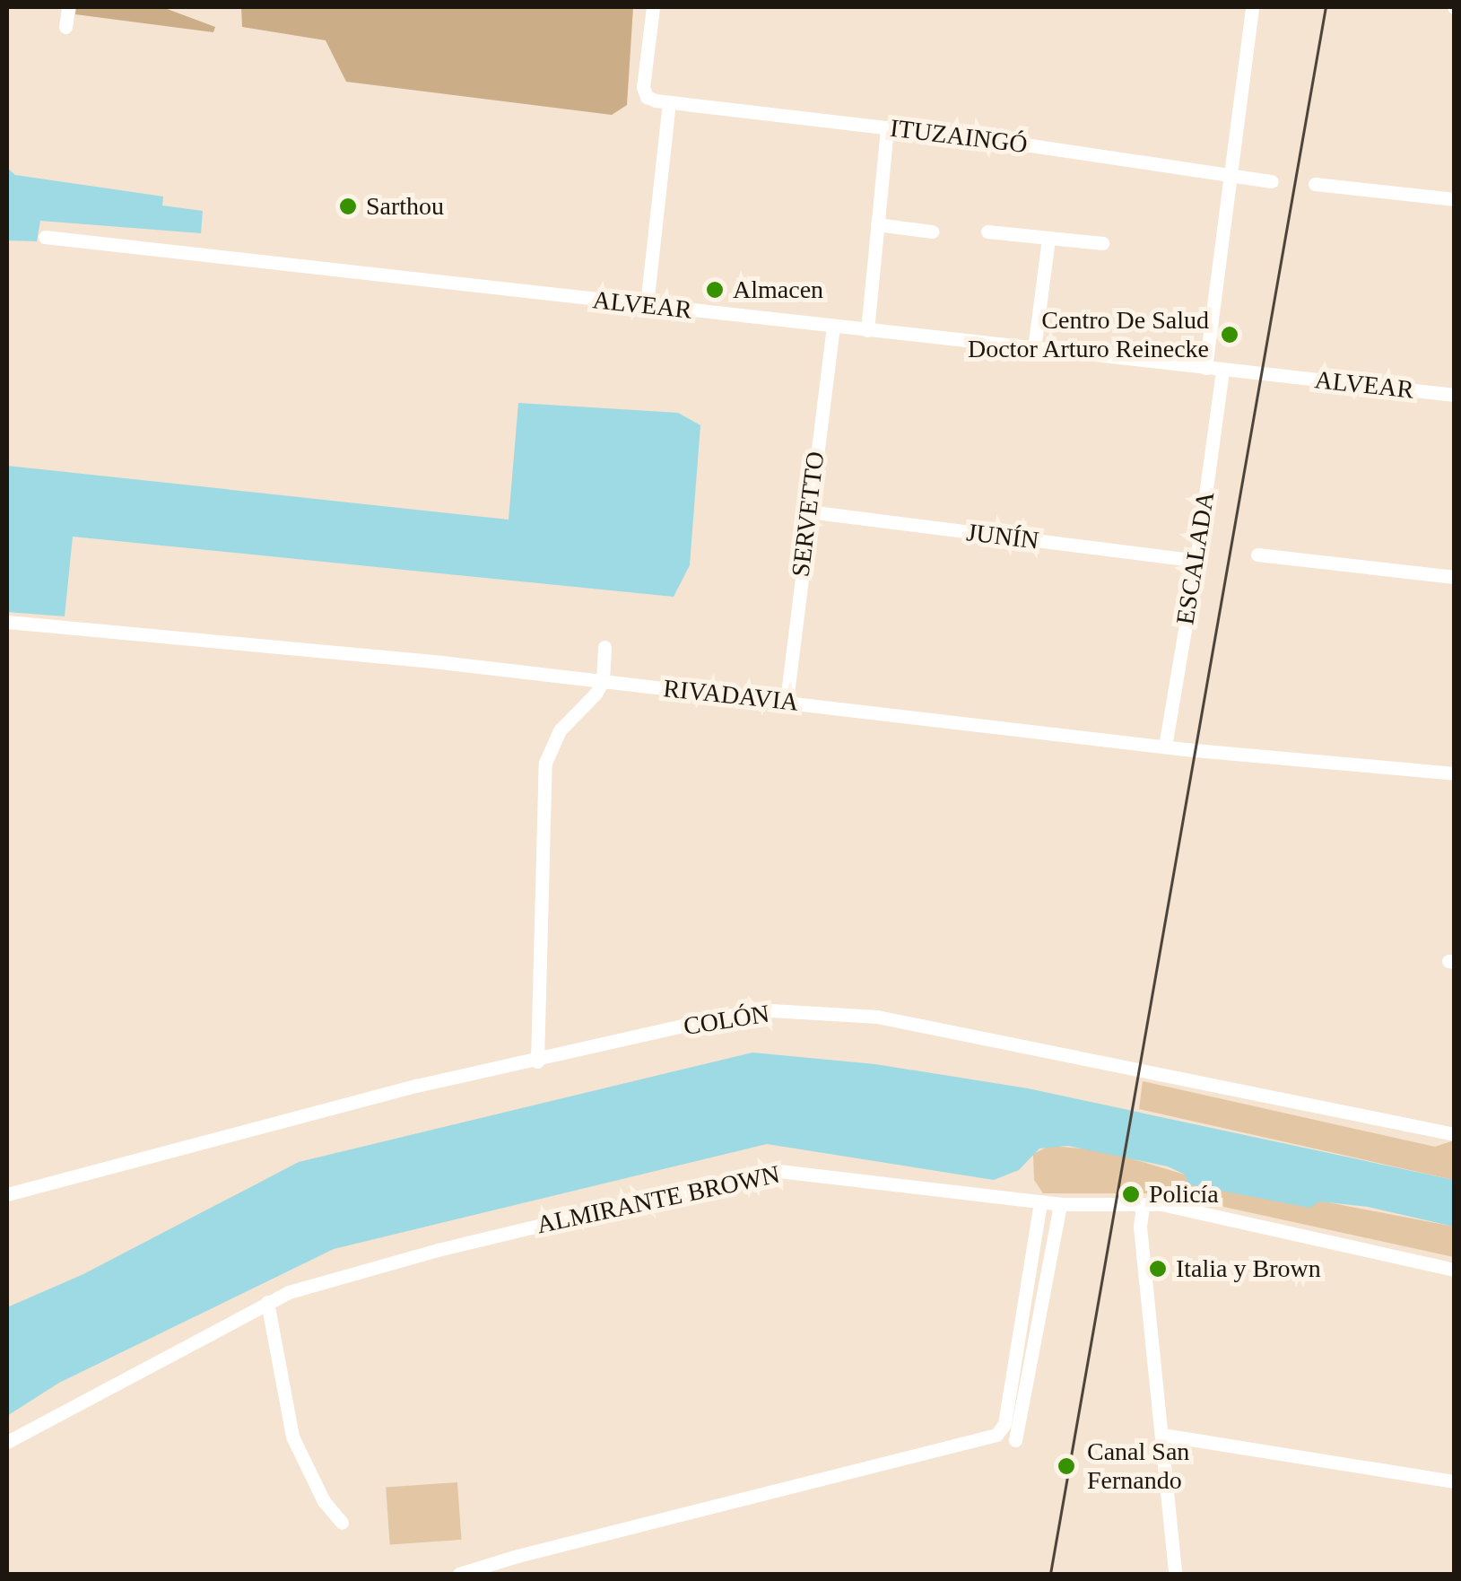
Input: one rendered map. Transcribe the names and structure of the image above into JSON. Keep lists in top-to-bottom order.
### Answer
{
  "streets": {
    "street": [
      "ITUZAINGÓ",
      "ALVEAR",
      "SERVETTO",
      "JUNÍN",
      "ESCALADA",
      "RIVADAVIA",
      "COLÓN",
      "ALMIRANTE BROWN"
    ]
  },
  "crossings": [
    ["ALVEAR", "SERVETTO"],
    ["ALVEAR", "ESCALADA"],
    ["SERVETTO", "JUNÍN"],
    ["SERVETTO", "RIVADAVIA"],
    ["JUNÍN", "ESCALADA"],
    ["ESCALADA", "RIVADAVIA"]
  ],
  "places": [
    "Sarthou",
    "Almacen",
    "Centro De Salud Doctor Arturo Reinecke",
    "Policía",
    "Italia y Brown",
    "Canal San Fernando"
  ]
}
